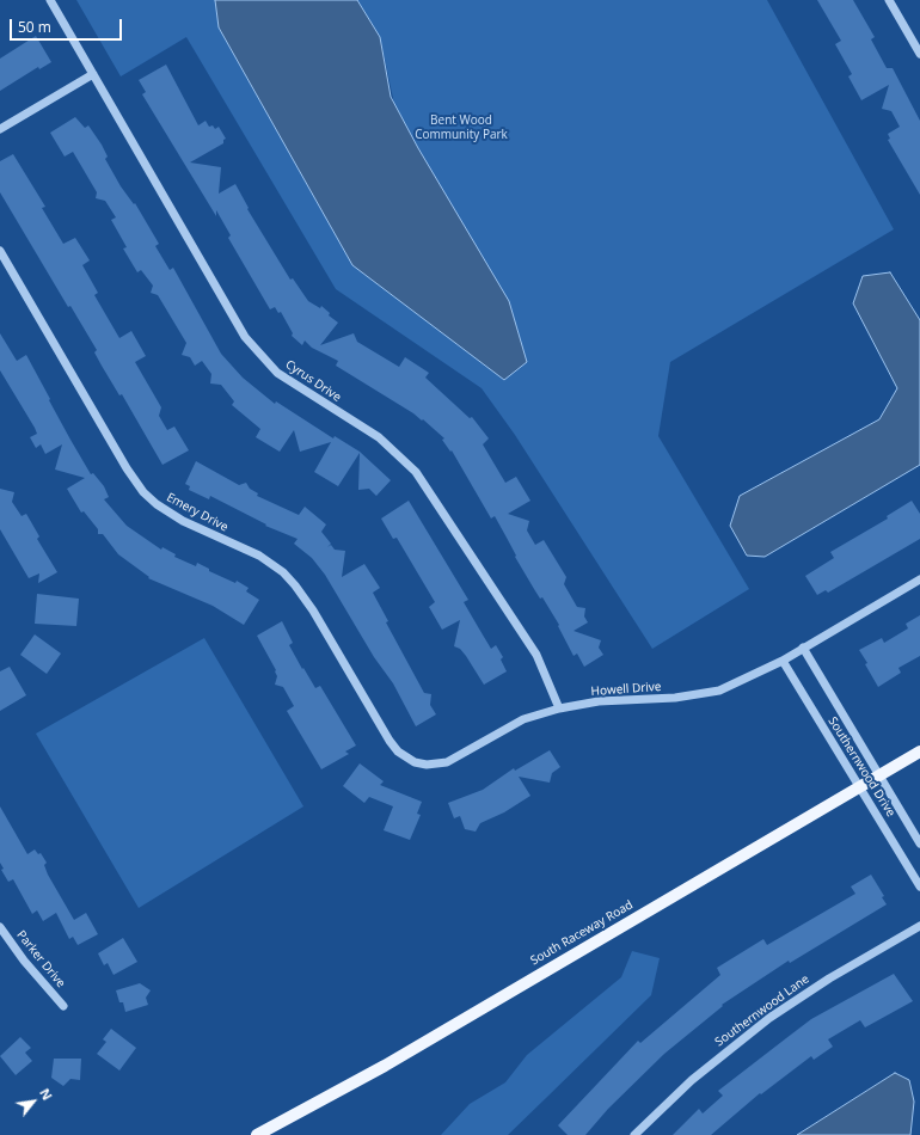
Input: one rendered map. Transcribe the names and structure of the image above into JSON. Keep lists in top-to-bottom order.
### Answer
{
  "streets": {
    "main road": ["South Raceway Road"],
    "street": [
      "Cyrus Drive",
      "Emery Drive",
      "Howell Drive",
      "Southernwood Drive",
      "Parker Drive",
      "Southernwood Lane"
    ]
  },
  "crossings": [
    ["Cyrus Drive", "Howell Drive"],
    ["Emery Drive", "Howell Drive"],
    ["Howell Drive", "Southernwood Drive"],
    ["Southernwood Drive", "South Raceway Road"]
  ],
  "parks": ["Bent Wood Community Park"],
  "scale_bar": "50 m",
  "north": "top right"
}
